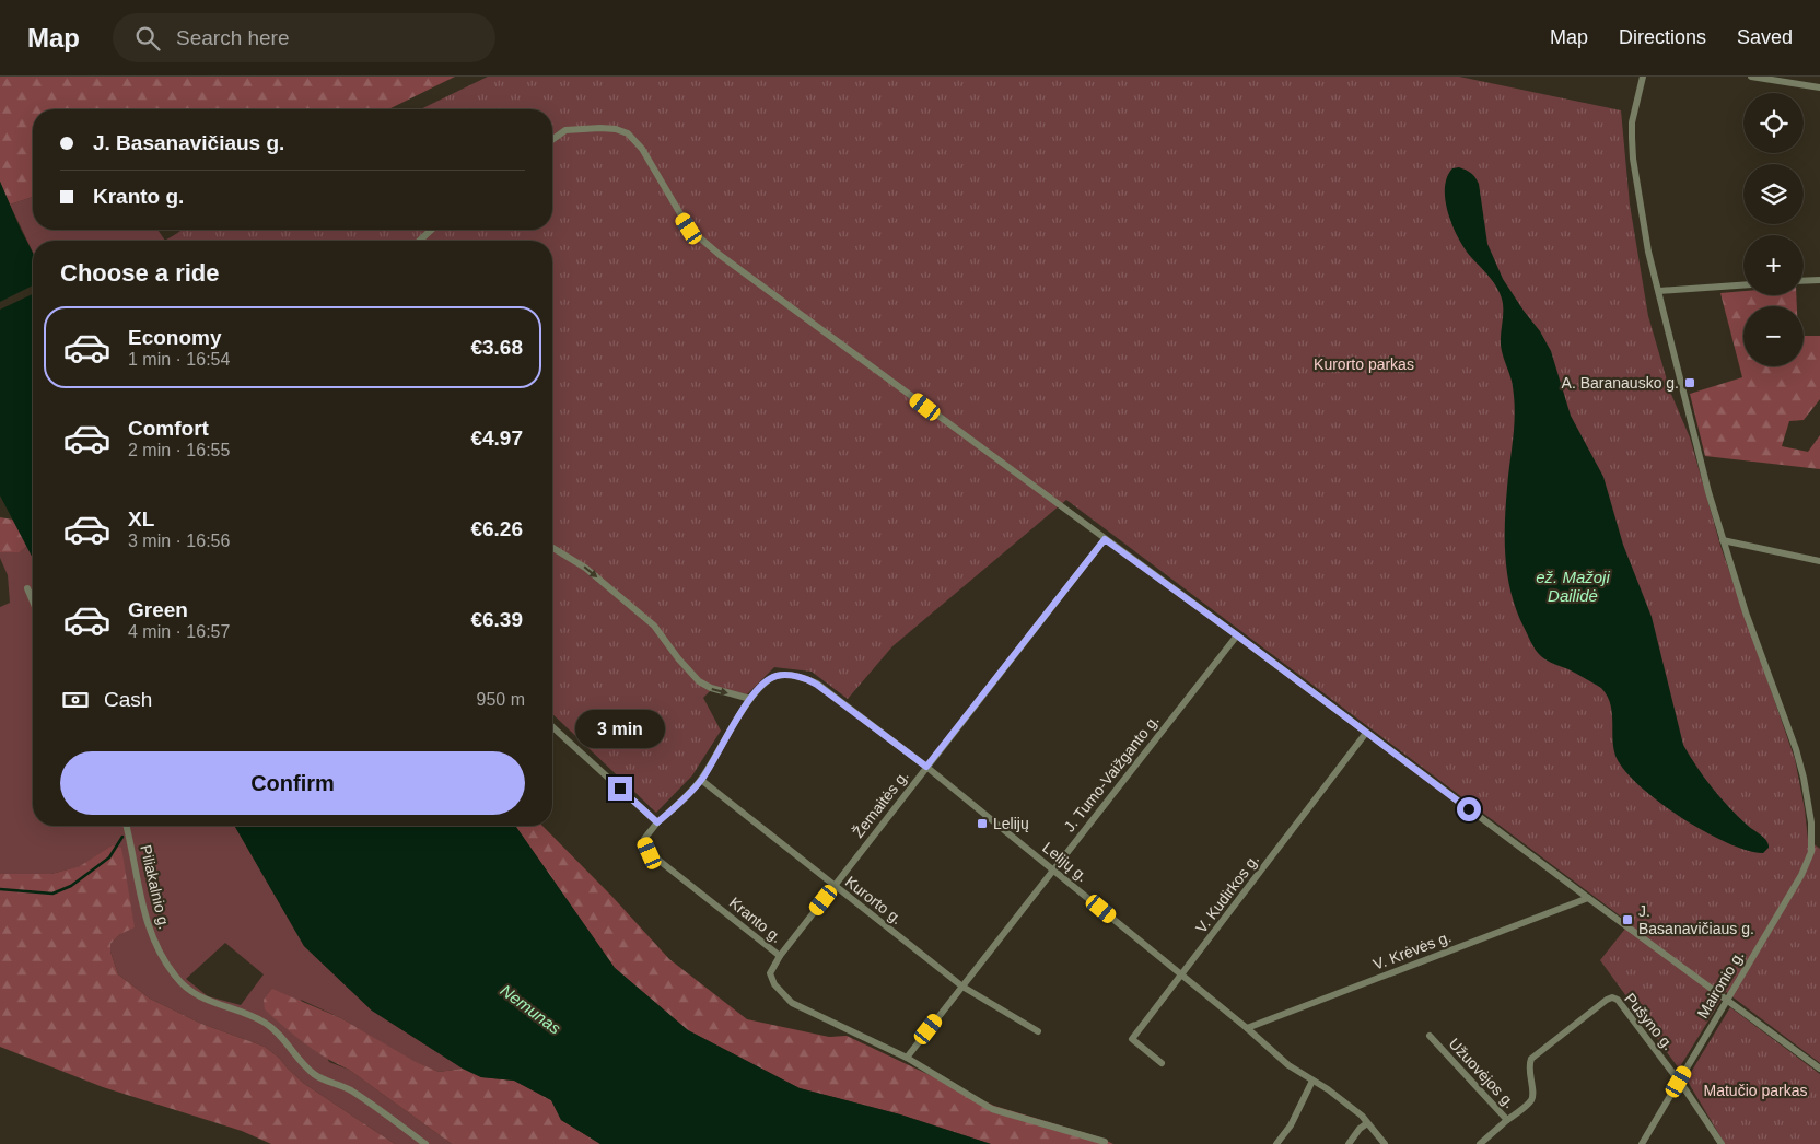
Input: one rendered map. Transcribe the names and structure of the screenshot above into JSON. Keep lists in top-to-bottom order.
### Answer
{
  "streets": {
    "street": [
      "J. Tumo-Vaižganto g.",
      "Žemaitės g.",
      "Lelijų g.",
      "Piliakalnio g.",
      "V. Kudirkos g.",
      "Kurorto g.",
      "Kranto g.",
      "V. Krėvės g.",
      "Maironio g.",
      "Pušyno g.",
      "Užuovėjos g."
    ]
  },
  "crossings": [
    ["J. Tumo-Vaižganto g.", "Lelijų g."],
    ["J. Tumo-Vaižganto g.", "Kurorto g."],
    ["J. Tumo-Vaižganto g.", "Kranto g."],
    ["Žemaitės g.", "Lelijų g."],
    ["Žemaitės g.", "Kurorto g."],
    ["Žemaitės g.", "Kranto g."],
    ["Lelijų g.", "V. Kudirkos g."],
    ["Lelijų g.", "V. Krėvės g."],
    ["Maironio g.", "Pušyno g."],
    ["Pušyno g.", "Užuovėjos g."]
  ],
  "water": ["ež. Mažoji Dailidė", "Nemunas"],
  "parks": ["Kurorto parkas", "Matučio parkas"],
  "places": {
    "transit": ["A. Baranausko g.", "Lelijų", "J. Basanavičiaus g."]
  },
  "page": {
    "header": "Map",
    "search": "Search here",
    "nav": ["Map", "Directions", "Saved"],
    "map_buttons": ["+", "−"],
    "banner": ["J. Basanavičiaus g.", "Kranto g."],
    "heading": "Choose a ride",
    "list": [
      {
        "name": "Economy",
        "note": "1 min · 16:54",
        "value": "€3.68"
      },
      {
        "name": "Comfort",
        "note": "2 min · 16:55",
        "value": "€4.97"
      },
      {
        "name": "XL",
        "note": "3 min · 16:56",
        "value": "€6.26"
      },
      {
        "name": "Green",
        "note": "4 min · 16:57",
        "value": "€6.39"
      }
    ],
    "pay": ["Cash", "950 m"],
    "bubble": "3 min",
    "buttons": "Confirm"
  }
}
